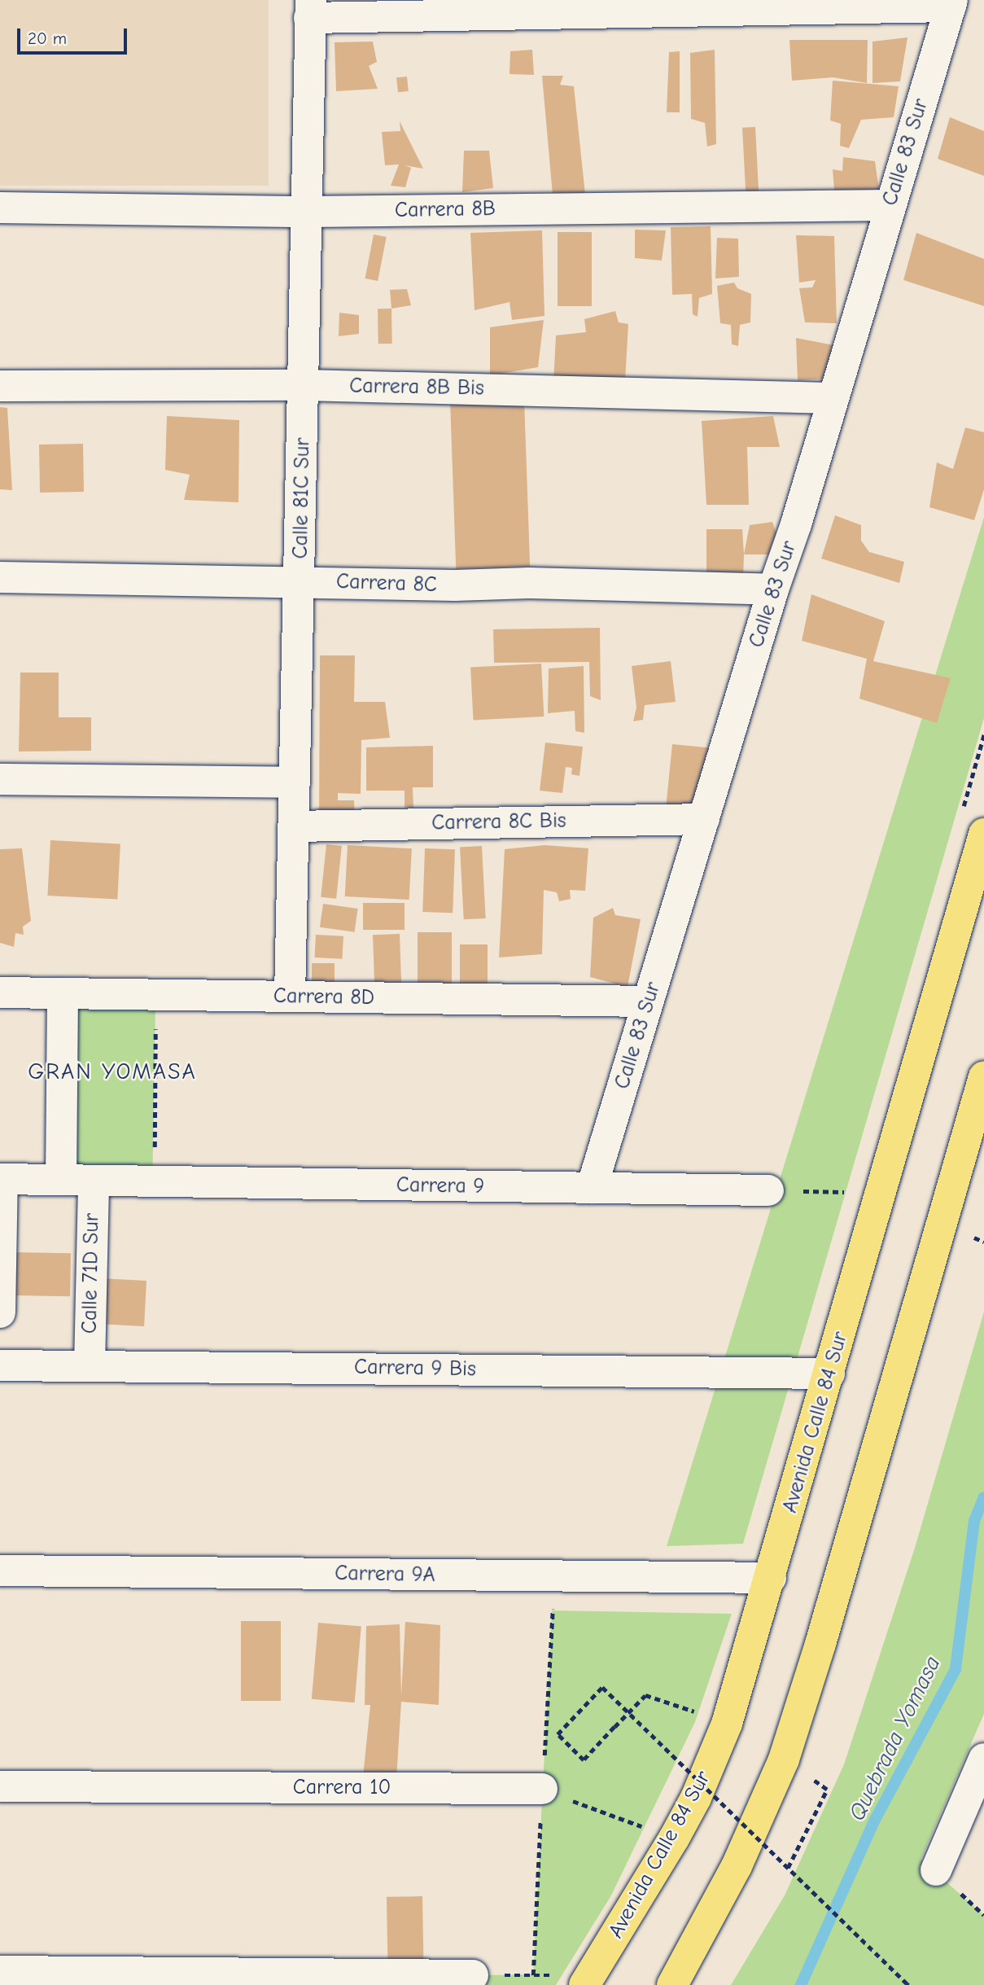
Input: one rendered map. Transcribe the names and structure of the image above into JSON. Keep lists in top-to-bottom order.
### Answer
{
  "streets": {
    "highway": ["Avenida Calle 84 Sur"],
    "street": [
      "Calle 83 Sur",
      "Carrera 8B",
      "Carrera 8B Bis",
      "Calle 81C Sur",
      "Carrera 8C",
      "Carrera 8C Bis",
      "Carrera 8D",
      "Carrera 9",
      "Calle 71D Sur",
      "Carrera 9 Bis",
      "Carrera 9A",
      "Carrera 10"
    ]
  },
  "crossings": [
    ["Calle 83 Sur", "Carrera 8B"],
    ["Calle 83 Sur", "Carrera 8B Bis"],
    ["Calle 83 Sur", "Carrera 8C"],
    ["Calle 83 Sur", "Carrera 8C Bis"],
    ["Calle 83 Sur", "Carrera 8D"],
    ["Calle 83 Sur", "Carrera 9"],
    ["Carrera 8B", "Calle 81C Sur"],
    ["Carrera 8B Bis", "Calle 81C Sur"],
    ["Calle 81C Sur", "Carrera 8C"],
    ["Calle 81C Sur", "Carrera 8C Bis"],
    ["Calle 81C Sur", "Carrera 8D"],
    ["Carrera 9", "Calle 71D Sur"],
    ["Calle 71D Sur", "Carrera 9 Bis"],
    ["Carrera 9 Bis", "Avenida Calle 84 Sur"],
    ["Avenida Calle 84 Sur", "Carrera 9A"]
  ],
  "districts": ["GRAN YOMASA"],
  "water": ["Quebrada Yomasa"],
  "scale_bar": "20 m"
}
